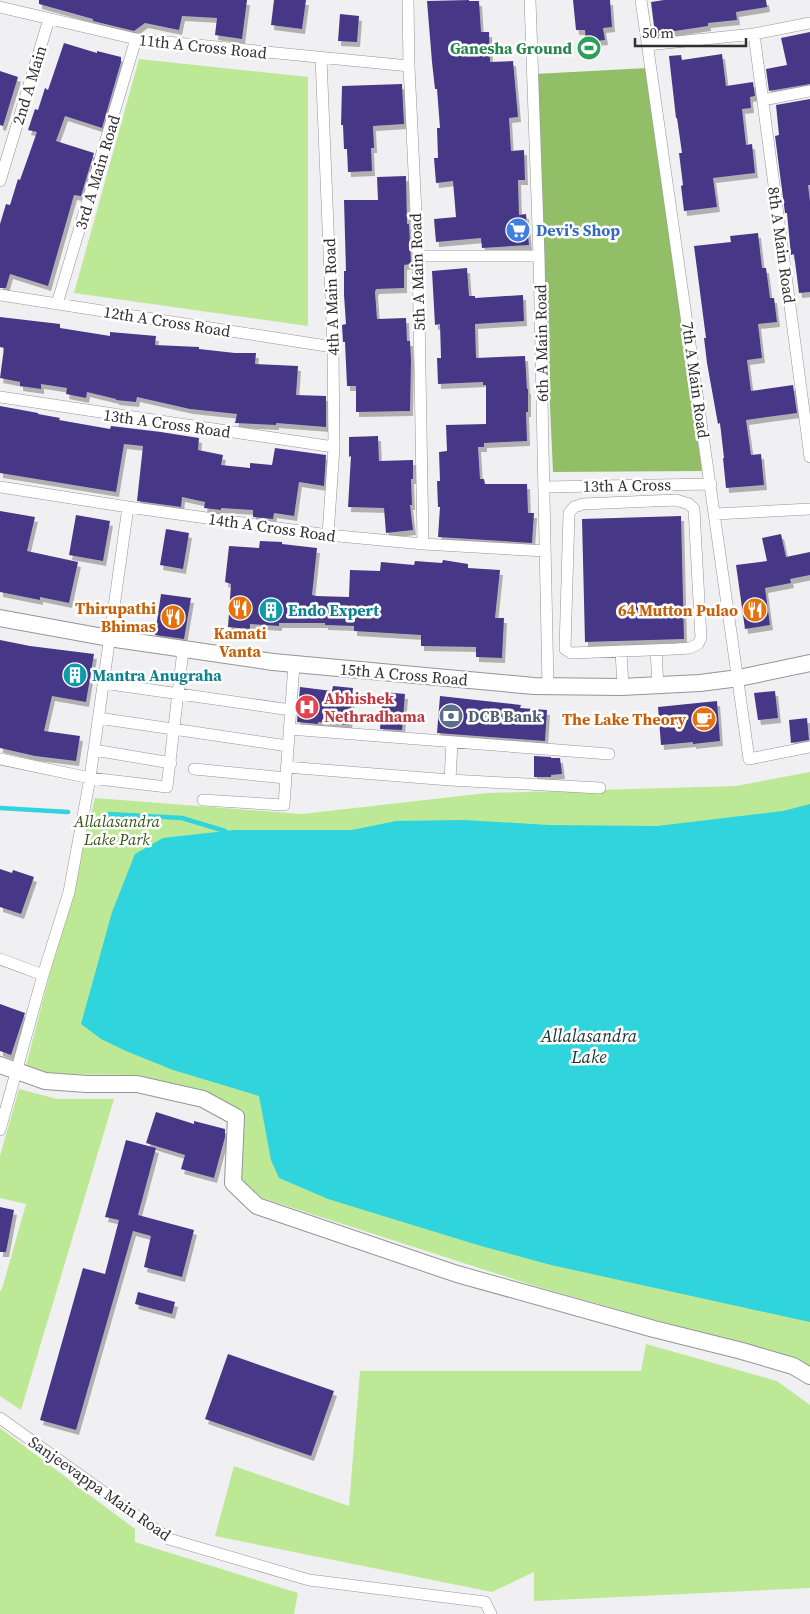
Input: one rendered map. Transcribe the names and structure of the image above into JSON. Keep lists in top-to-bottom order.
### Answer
{
  "streets": {
    "street": [
      "11th A Cross Road",
      "2nd A Main",
      "3rd A Main Road",
      "8th A Main Road",
      "5th A Main Road",
      "4th A Main Road",
      "12th A Cross Road",
      "6th A Main Road",
      "7th A Main Road",
      "13th A Cross Road",
      "13th A Cross",
      "14th A Cross Road",
      "15th A Cross Road",
      "Sanjeevappa Main Road"
    ]
  },
  "crossings": [
    ["11th A Cross Road", "2nd A Main"],
    ["11th A Cross Road", "3rd A Main Road"],
    ["11th A Cross Road", "5th A Main Road"],
    ["11th A Cross Road", "4th A Main Road"],
    ["3rd A Main Road", "12th A Cross Road"],
    ["5th A Main Road", "14th A Cross Road"],
    ["4th A Main Road", "12th A Cross Road"],
    ["4th A Main Road", "13th A Cross Road"],
    ["4th A Main Road", "14th A Cross Road"],
    ["6th A Main Road", "13th A Cross"],
    ["6th A Main Road", "14th A Cross Road"],
    ["6th A Main Road", "15th A Cross Road"],
    ["7th A Main Road", "13th A Cross"],
    ["7th A Main Road", "15th A Cross Road"]
  ],
  "water": ["Allalasandra Lake"],
  "parks": ["Allalasandra Lake Park"],
  "places": {
    "sports": ["Ganesha Ground"],
    "supermarket": ["Devi's Shop"],
    "restaurant": ["Kamati Vanta", "64 Mutton Pulao", "Thirupathi Bhimas"],
    "building": ["Endo Expert", "Mantra Anugraha"],
    "hospital": ["Abhishek Nethradhama"],
    "bank": ["DCB Bank"],
    "cafe": ["The Lake Theory"]
  },
  "scale_bar": "50 m"
}
